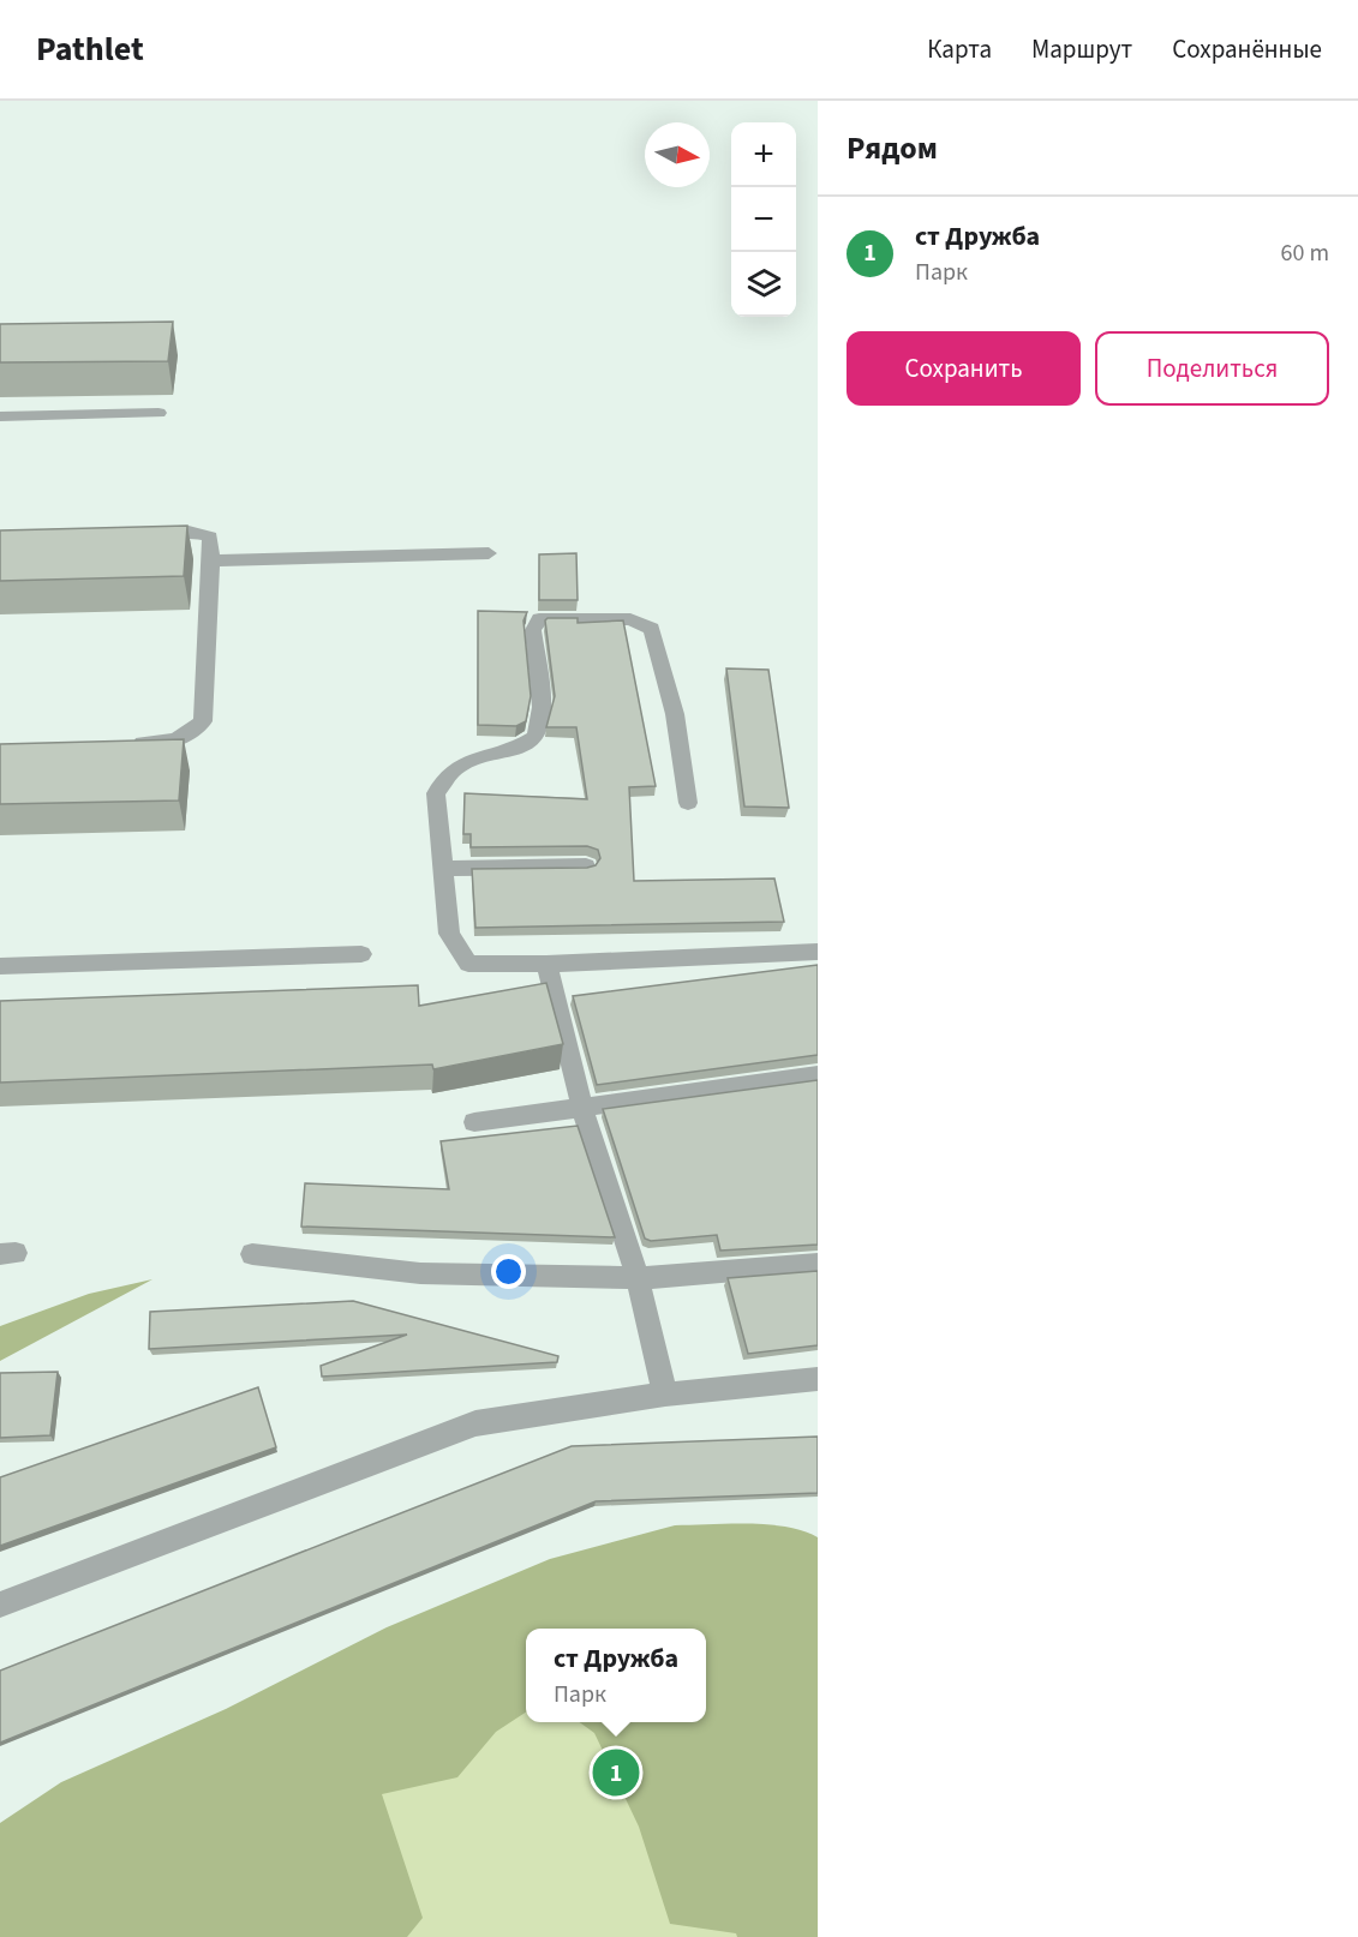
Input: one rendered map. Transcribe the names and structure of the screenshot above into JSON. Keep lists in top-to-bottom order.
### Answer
{
  "north": "right",
  "page": {
    "header": "Pathlet",
    "nav": ["Карта", "Маршрут", "Сохранённые"],
    "heading": "Рядом",
    "map_buttons": ["+", "−"],
    "list": [
      {
        "mark": "1",
        "name": "ст Дружба",
        "note": "Парк",
        "value": "60 m"
      }
    ],
    "buttons": ["Сохранить", "Поделиться"],
    "popup": ["ст Дружба", "Парк"],
    "pins": "1"
  }
}
